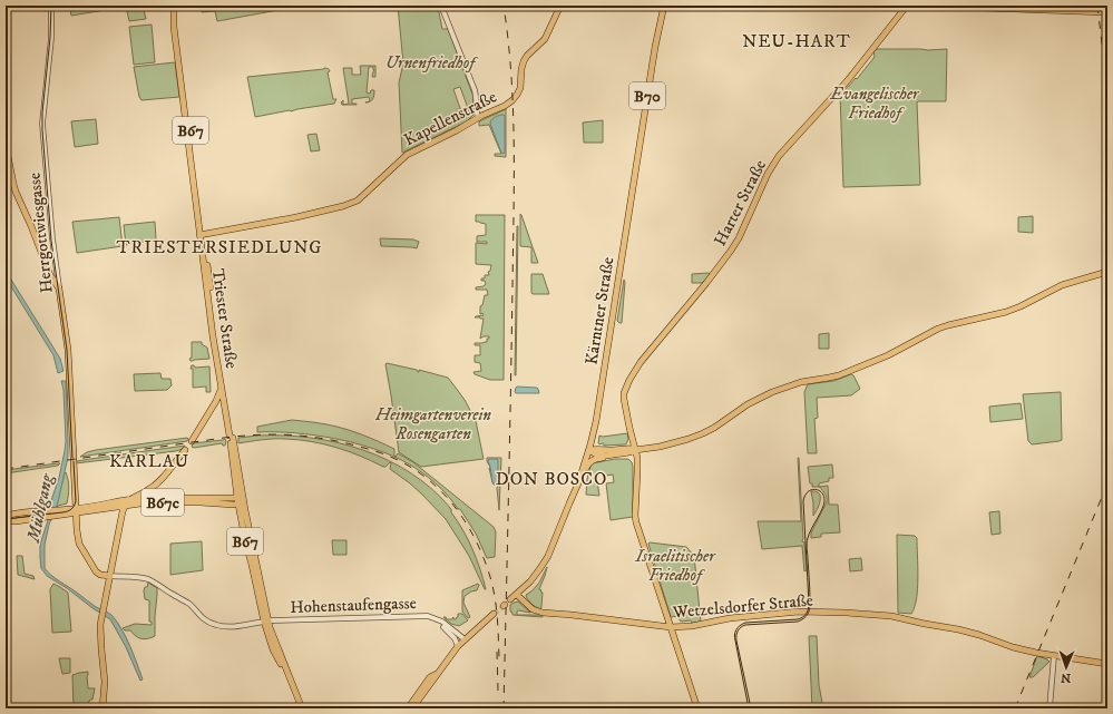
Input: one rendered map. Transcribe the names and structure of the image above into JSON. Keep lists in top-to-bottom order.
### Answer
{
  "streets": {
    "main road": [
      "B70",
      "Kapellenstraße",
      "B67",
      "Harter Straße",
      "Herrgottwiesgasse",
      "Kärntner Straße",
      "Triester Straße",
      "B67c",
      "Wetzelsdorfer Straße"
    ],
    "street": ["Hohenstaufengasse"]
  },
  "crossings": [
    ["Kapellenstraße", "Triester Straße"],
    ["B67", "Triester Straße"],
    ["B67", "B67c"],
    ["B67", "Hohenstaufengasse"],
    ["Harter Straße", "Wetzelsdorfer Straße"],
    ["Herrgottwiesgasse", "B67c"],
    ["Herrgottwiesgasse", "Hohenstaufengasse"],
    ["Kärntner Straße", "Wetzelsdorfer Straße"]
  ],
  "districts": [
    "NEU-HART",
    "TRIESTERSIEDLUNG",
    "KARLAU",
    "DON BOSCO"
  ],
  "water": ["Mühlgang"],
  "parks": [
    "Urnenfriedhof",
    "Evangelischer Friedhof",
    "Heimgartenverein Rosengarten",
    "Israelitischer Friedhof"
  ],
  "north": "bottom"
}
